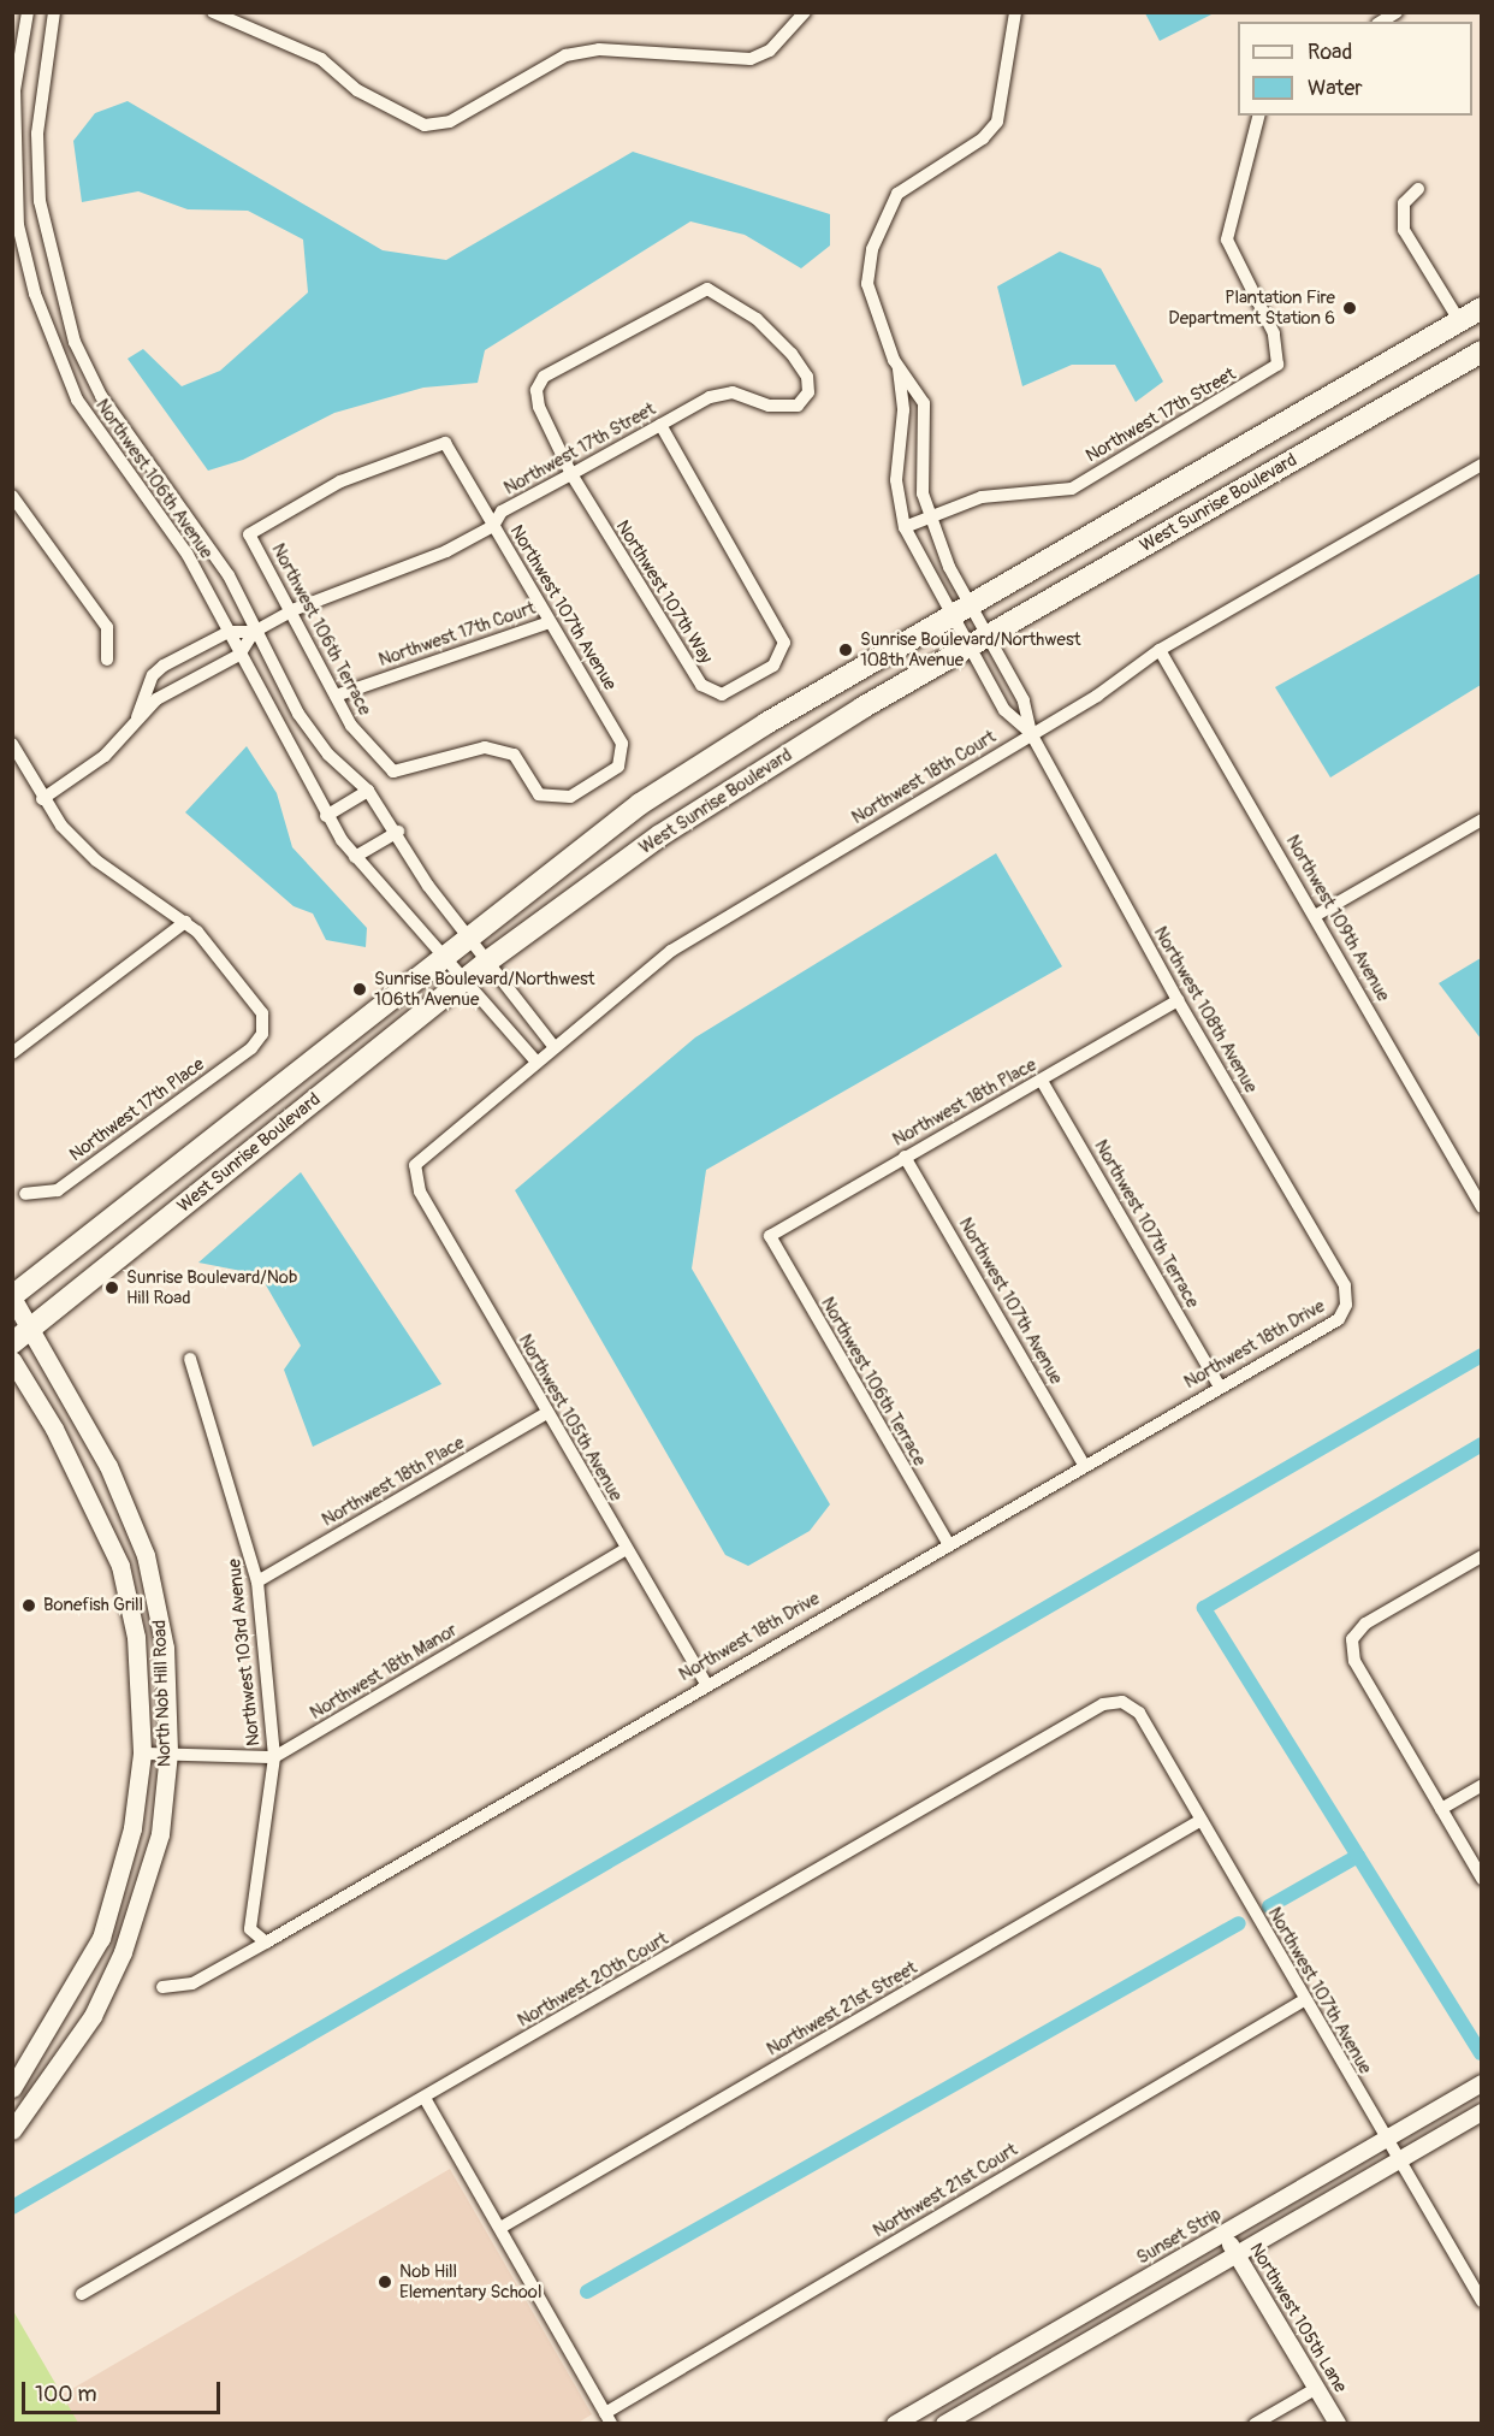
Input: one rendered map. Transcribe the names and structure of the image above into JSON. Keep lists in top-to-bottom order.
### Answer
{
  "streets": {
    "highway": ["West Sunrise Boulevard"],
    "main road": ["North Nob Hill Road"],
    "street": [
      "Northwest 17th Street",
      "Northwest 106th Avenue",
      "Northwest 107th Way",
      "Northwest 107th Avenue",
      "Northwest 106th Terrace",
      "Northwest 17th Court",
      "Northwest 18th Court",
      "Northwest 109th Avenue",
      "Northwest 108th Avenue",
      "Northwest 18th Place",
      "Northwest 17th Place",
      "Northwest 107th Terrace",
      "Northwest 18th Drive",
      "Northwest 105th Avenue",
      "Northwest 103rd Avenue",
      "Northwest 18th Manor",
      "Northwest 20th Court",
      "Northwest 21st Street",
      "Northwest 21st Court",
      "Sunset Strip",
      "Northwest 105th Lane"
    ]
  },
  "crossings": [
    ["Northwest 17th Street", "Northwest 106th Avenue"],
    ["Northwest 17th Street", "Northwest 107th Way"],
    ["Northwest 17th Street", "Northwest 107th Avenue"],
    ["Northwest 17th Street", "Northwest 106th Terrace"],
    ["Northwest 17th Street", "Northwest 108th Avenue"],
    ["Northwest 106th Avenue", "West Sunrise Boulevard"],
    ["Northwest 106th Avenue", "Northwest 18th Court"],
    ["West Sunrise Boulevard", "Northwest 108th Avenue"],
    ["West Sunrise Boulevard", "North Nob Hill Road"],
    ["Northwest 107th Avenue", "Northwest 106th Terrace"],
    ["Northwest 107th Avenue", "Northwest 17th Court"],
    ["Northwest 107th Avenue", "Northwest 18th Place"],
    ["Northwest 107th Avenue", "Northwest 18th Drive"],
    ["Northwest 107th Avenue", "Northwest 20th Court"],
    ["Northwest 107th Avenue", "Northwest 21st Street"],
    ["Northwest 107th Avenue", "Northwest 21st Court"],
    ["Northwest 107th Avenue", "Sunset Strip"],
    ["Northwest 106th Terrace", "Northwest 17th Court"],
    ["Northwest 106th Terrace", "Northwest 18th Place"],
    ["Northwest 106th Terrace", "Northwest 18th Drive"],
    ["Northwest 18th Court", "Northwest 109th Avenue"],
    ["Northwest 18th Court", "Northwest 108th Avenue"],
    ["Northwest 18th Court", "Northwest 105th Avenue"],
    ["Northwest 108th Avenue", "Northwest 18th Place"],
    ["Northwest 108th Avenue", "Northwest 18th Drive"],
    ["Northwest 18th Place", "Northwest 107th Terrace"],
    ["Northwest 18th Place", "Northwest 105th Avenue"],
    ["Northwest 18th Place", "Northwest 103rd Avenue"],
    ["Northwest 107th Terrace", "Northwest 18th Drive"],
    ["Northwest 18th Drive", "Northwest 105th Avenue"],
    ["Northwest 18th Drive", "Northwest 103rd Avenue"],
    ["Northwest 105th Avenue", "Northwest 18th Manor"],
    ["Northwest 103rd Avenue", "Northwest 18th Manor"],
    ["Sunset Strip", "Northwest 105th Lane"]
  ],
  "places": [
    "Plantation Fire Department Station 6",
    "Sunrise Boulevard/Northwest 108th Avenue",
    "Sunrise Boulevard/Northwest 106th Avenue",
    "Sunrise Boulevard/Nob Hill Road",
    "Bonefish Grill",
    "Nob Hill Elementary School"
  ],
  "legend": ["Road", "Water"],
  "scale_bar": "100 m"
}
